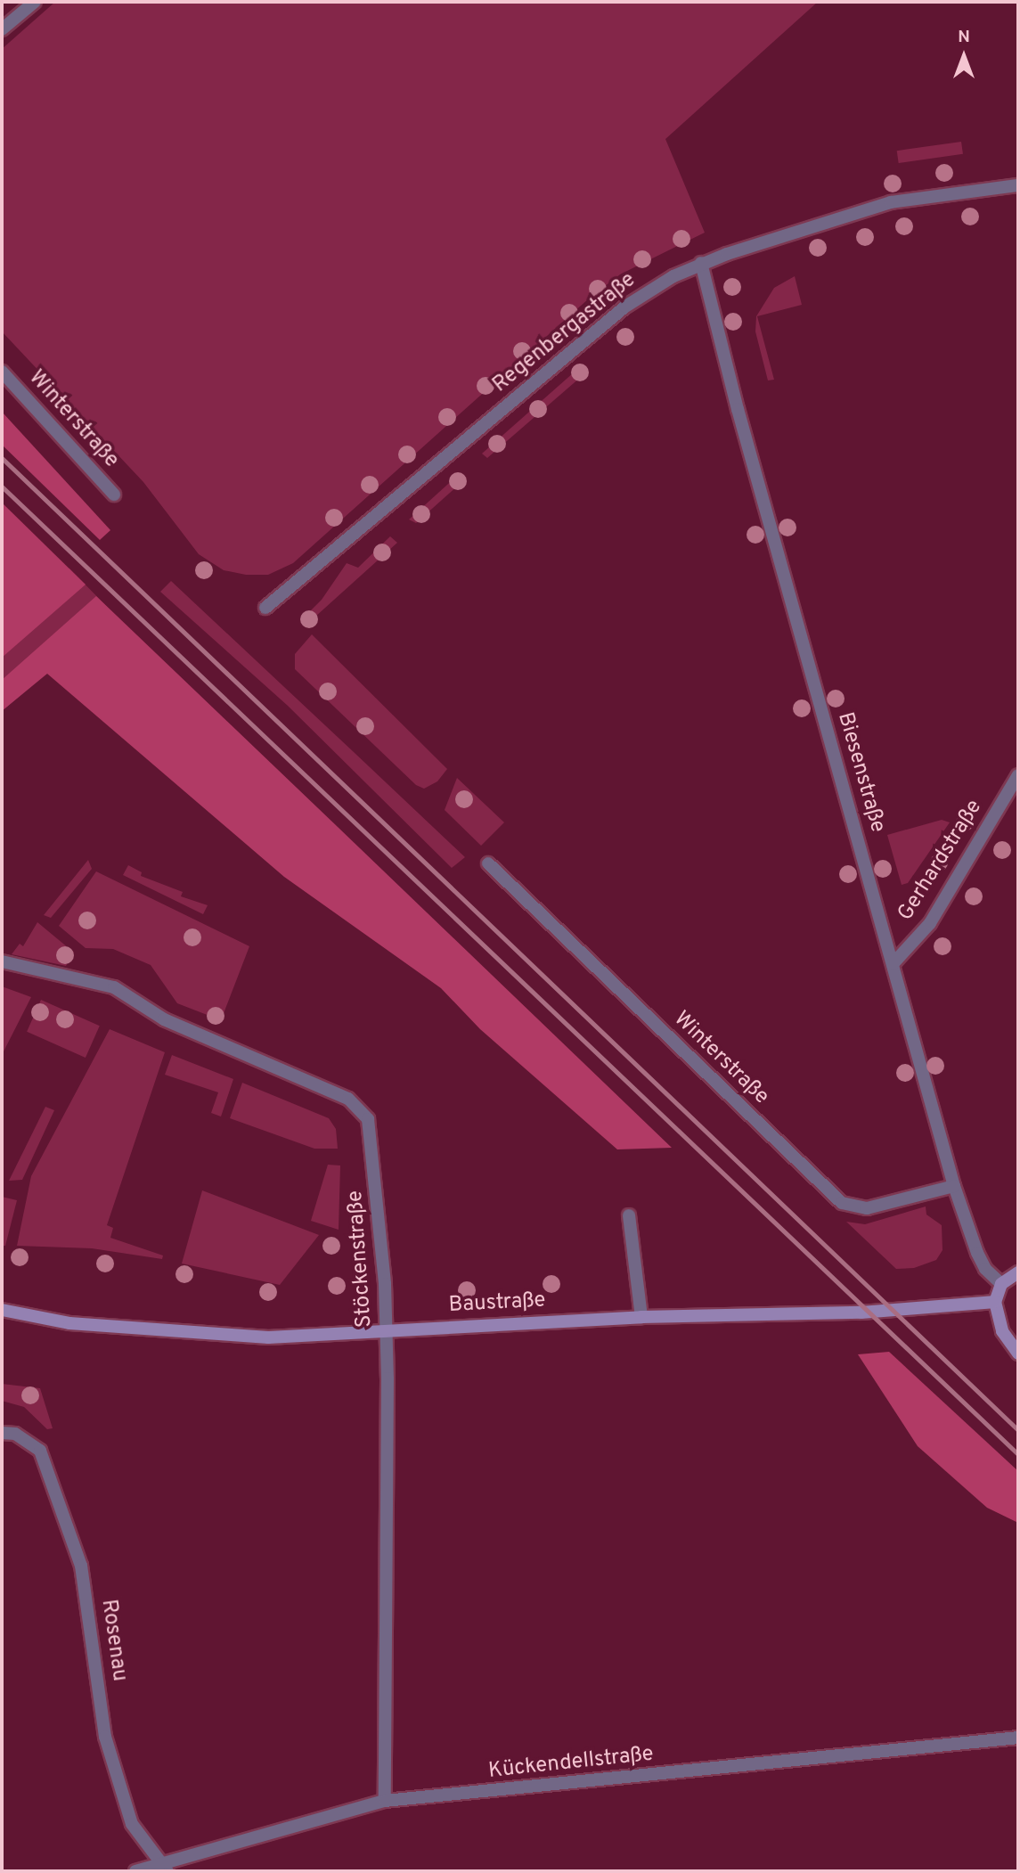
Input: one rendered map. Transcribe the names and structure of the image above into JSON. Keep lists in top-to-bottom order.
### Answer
{
  "streets": {
    "main road": ["Baustraße"],
    "street": [
      "Regenbergastraße",
      "Winterstraße",
      "Biesenstraße",
      "Gerhardstraße",
      "Stöckenstraße",
      "Rosenau",
      "Kückendellstraße"
    ]
  },
  "crossings": [
    ["Regenbergastraße", "Biesenstraße"],
    ["Winterstraße", "Biesenstraße"],
    ["Biesenstraße", "Gerhardstraße"],
    ["Stöckenstraße", "Baustraße"],
    ["Stöckenstraße", "Kückendellstraße"],
    ["Rosenau", "Kückendellstraße"]
  ],
  "north": "top"
}
